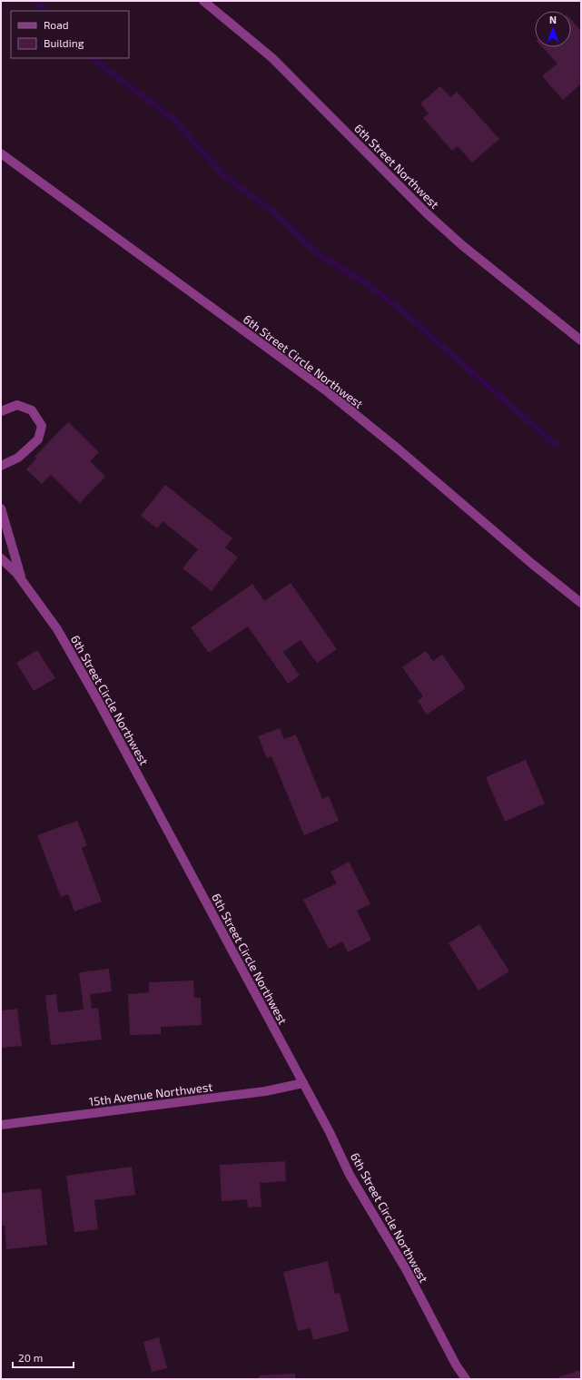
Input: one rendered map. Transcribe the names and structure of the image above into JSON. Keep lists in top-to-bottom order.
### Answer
{
  "streets": {
    "street": ["6th Street Northwest", "6th Street Circle Northwest", "15th Avenue Northwest"]
  },
  "crossings": [
    ["6th Street Circle Northwest", "15th Avenue Northwest"]
  ],
  "legend": ["Road", "Building"],
  "scale_bar": "20 m",
  "north": "top"
}
